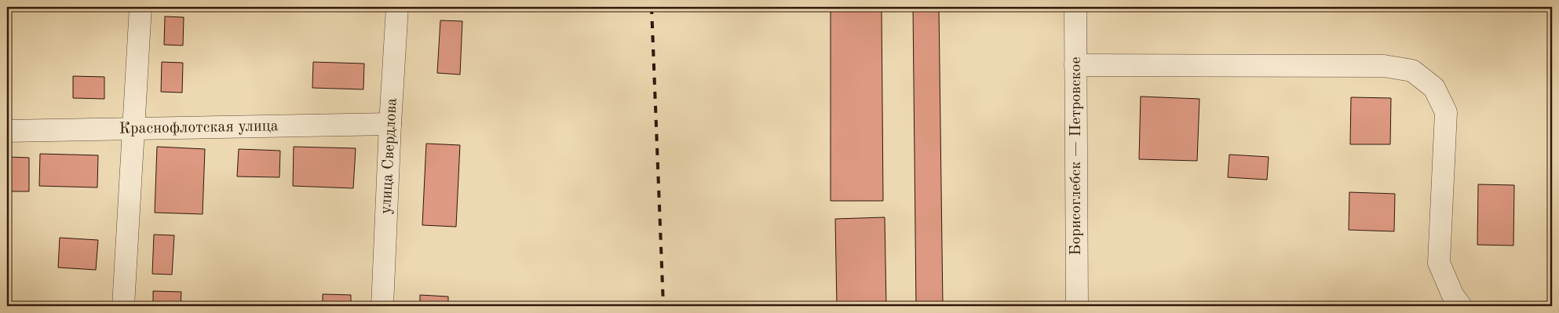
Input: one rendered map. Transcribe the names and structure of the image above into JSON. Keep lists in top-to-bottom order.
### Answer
{
  "streets": {
    "street": ["Краснофлотская улица", "улица Свердлова", "Борисоглебск — Петровское"]
  },
  "crossings": [
    ["Краснофлотская улица", "улица Свердлова"]
  ]
}
